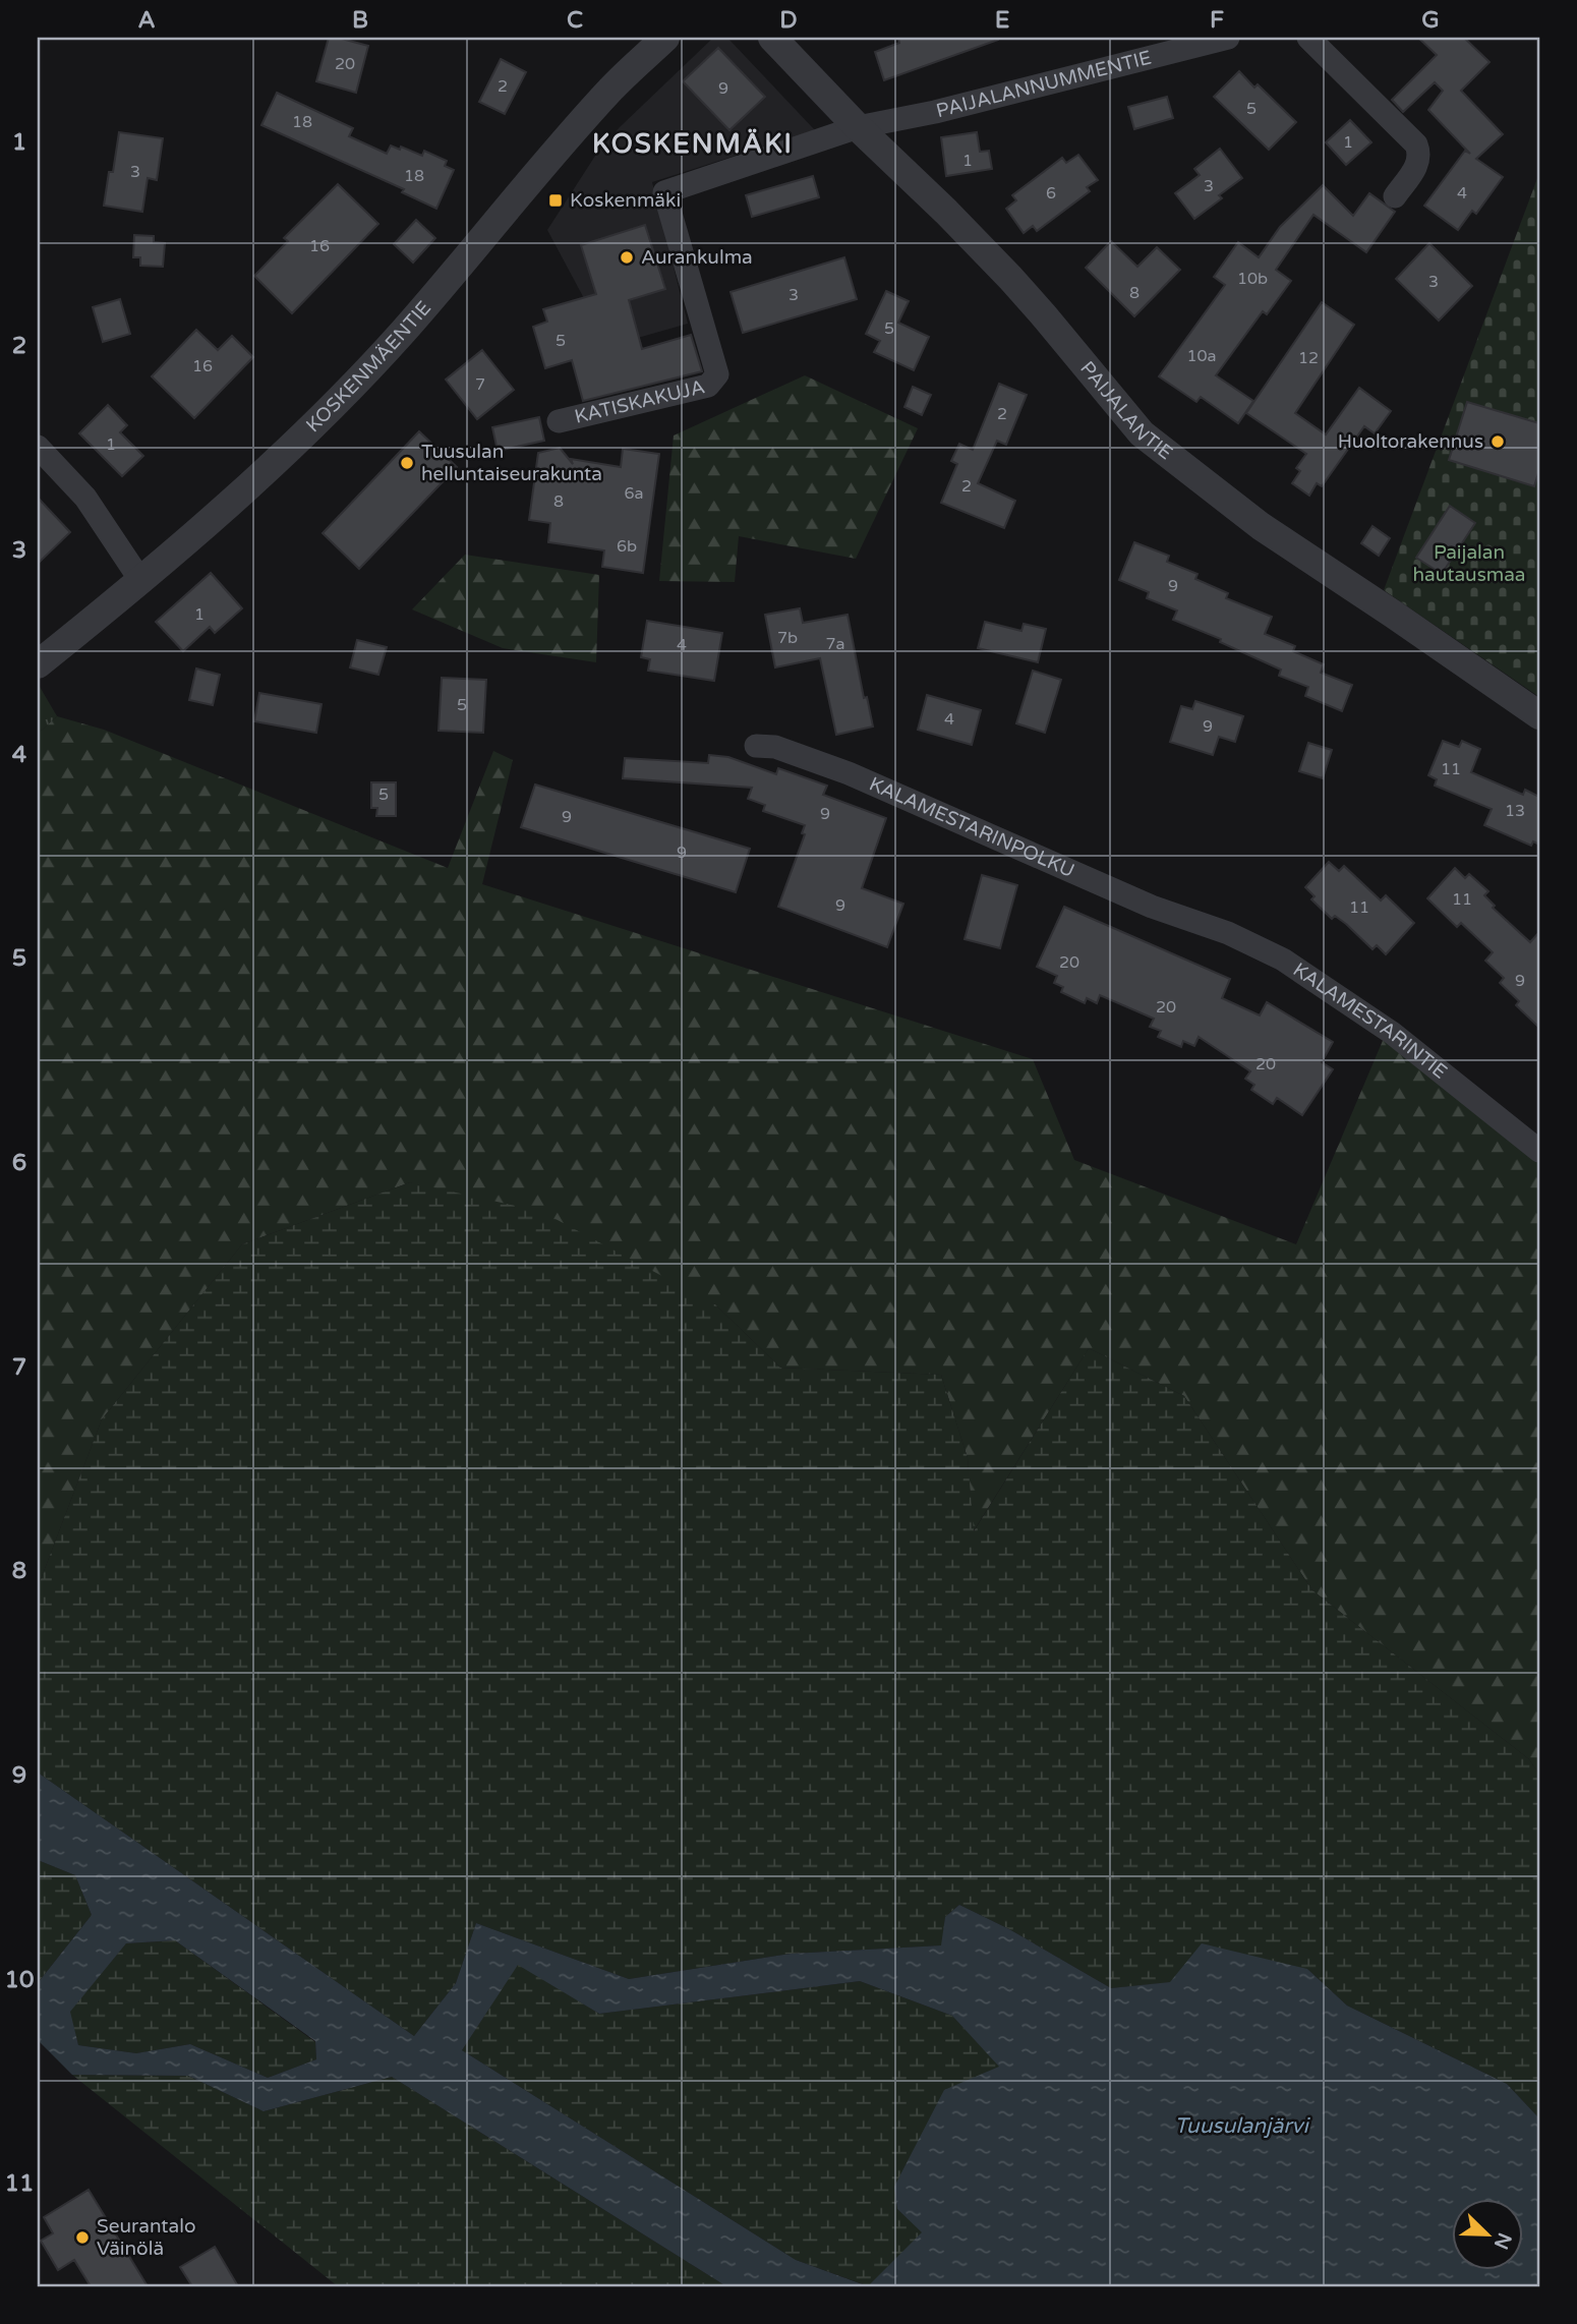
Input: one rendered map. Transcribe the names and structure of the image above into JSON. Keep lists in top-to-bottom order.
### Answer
{
  "streets": {
    "street": [
      "PAIJALANNUMMENTIE",
      "KOSKENMÄENTIE",
      "KATISKAKUJA",
      "PAIJALANTIE",
      "KALAMESTARINPOLKU",
      "KALAMESTARINTIE"
    ]
  },
  "crossings": [
    ["PAIJALANNUMMENTIE", "KATISKAKUJA"],
    ["PAIJALANNUMMENTIE", "PAIJALANTIE"],
    ["KALAMESTARINPOLKU", "KALAMESTARINTIE"]
  ],
  "districts": ["KOSKENMÄKI"],
  "water": ["Tuusulanjärvi"],
  "parks": ["Paijalan hautausmaa"],
  "places": {
    "transit": ["Koskenmäki"],
    "other": [
      "Aurankulma",
      "Huoltorakennus",
      "Tuusulan helluntaiseurakunta",
      "Seurantalo Väinölä"
    ]
  },
  "house_numbers": [
    "20",
    "2",
    "9",
    "5",
    "18",
    "1",
    "1",
    "3",
    "18",
    "3",
    "6",
    "4",
    "16",
    "10b",
    "3",
    "8",
    "3",
    "5",
    "5",
    "10a",
    "12",
    "16",
    "7",
    "2",
    "1",
    "2",
    "6a",
    "8",
    "6b",
    "9",
    "1",
    "7b",
    "7a",
    "4",
    "5",
    "4",
    "9",
    "11",
    "5",
    "13",
    "9",
    "9",
    "9",
    "11",
    "9",
    "11",
    "20",
    "9",
    "20",
    "20"
  ],
  "north": "bottom right",
  "grid": {
    "columns": [
      "A",
      "B",
      "C",
      "D",
      "E",
      "F",
      "G"
    ],
    "rows": [
      "1",
      "2",
      "3",
      "4",
      "5",
      "6",
      "7",
      "8",
      "9",
      "10",
      "11"
    ]
  }
}
